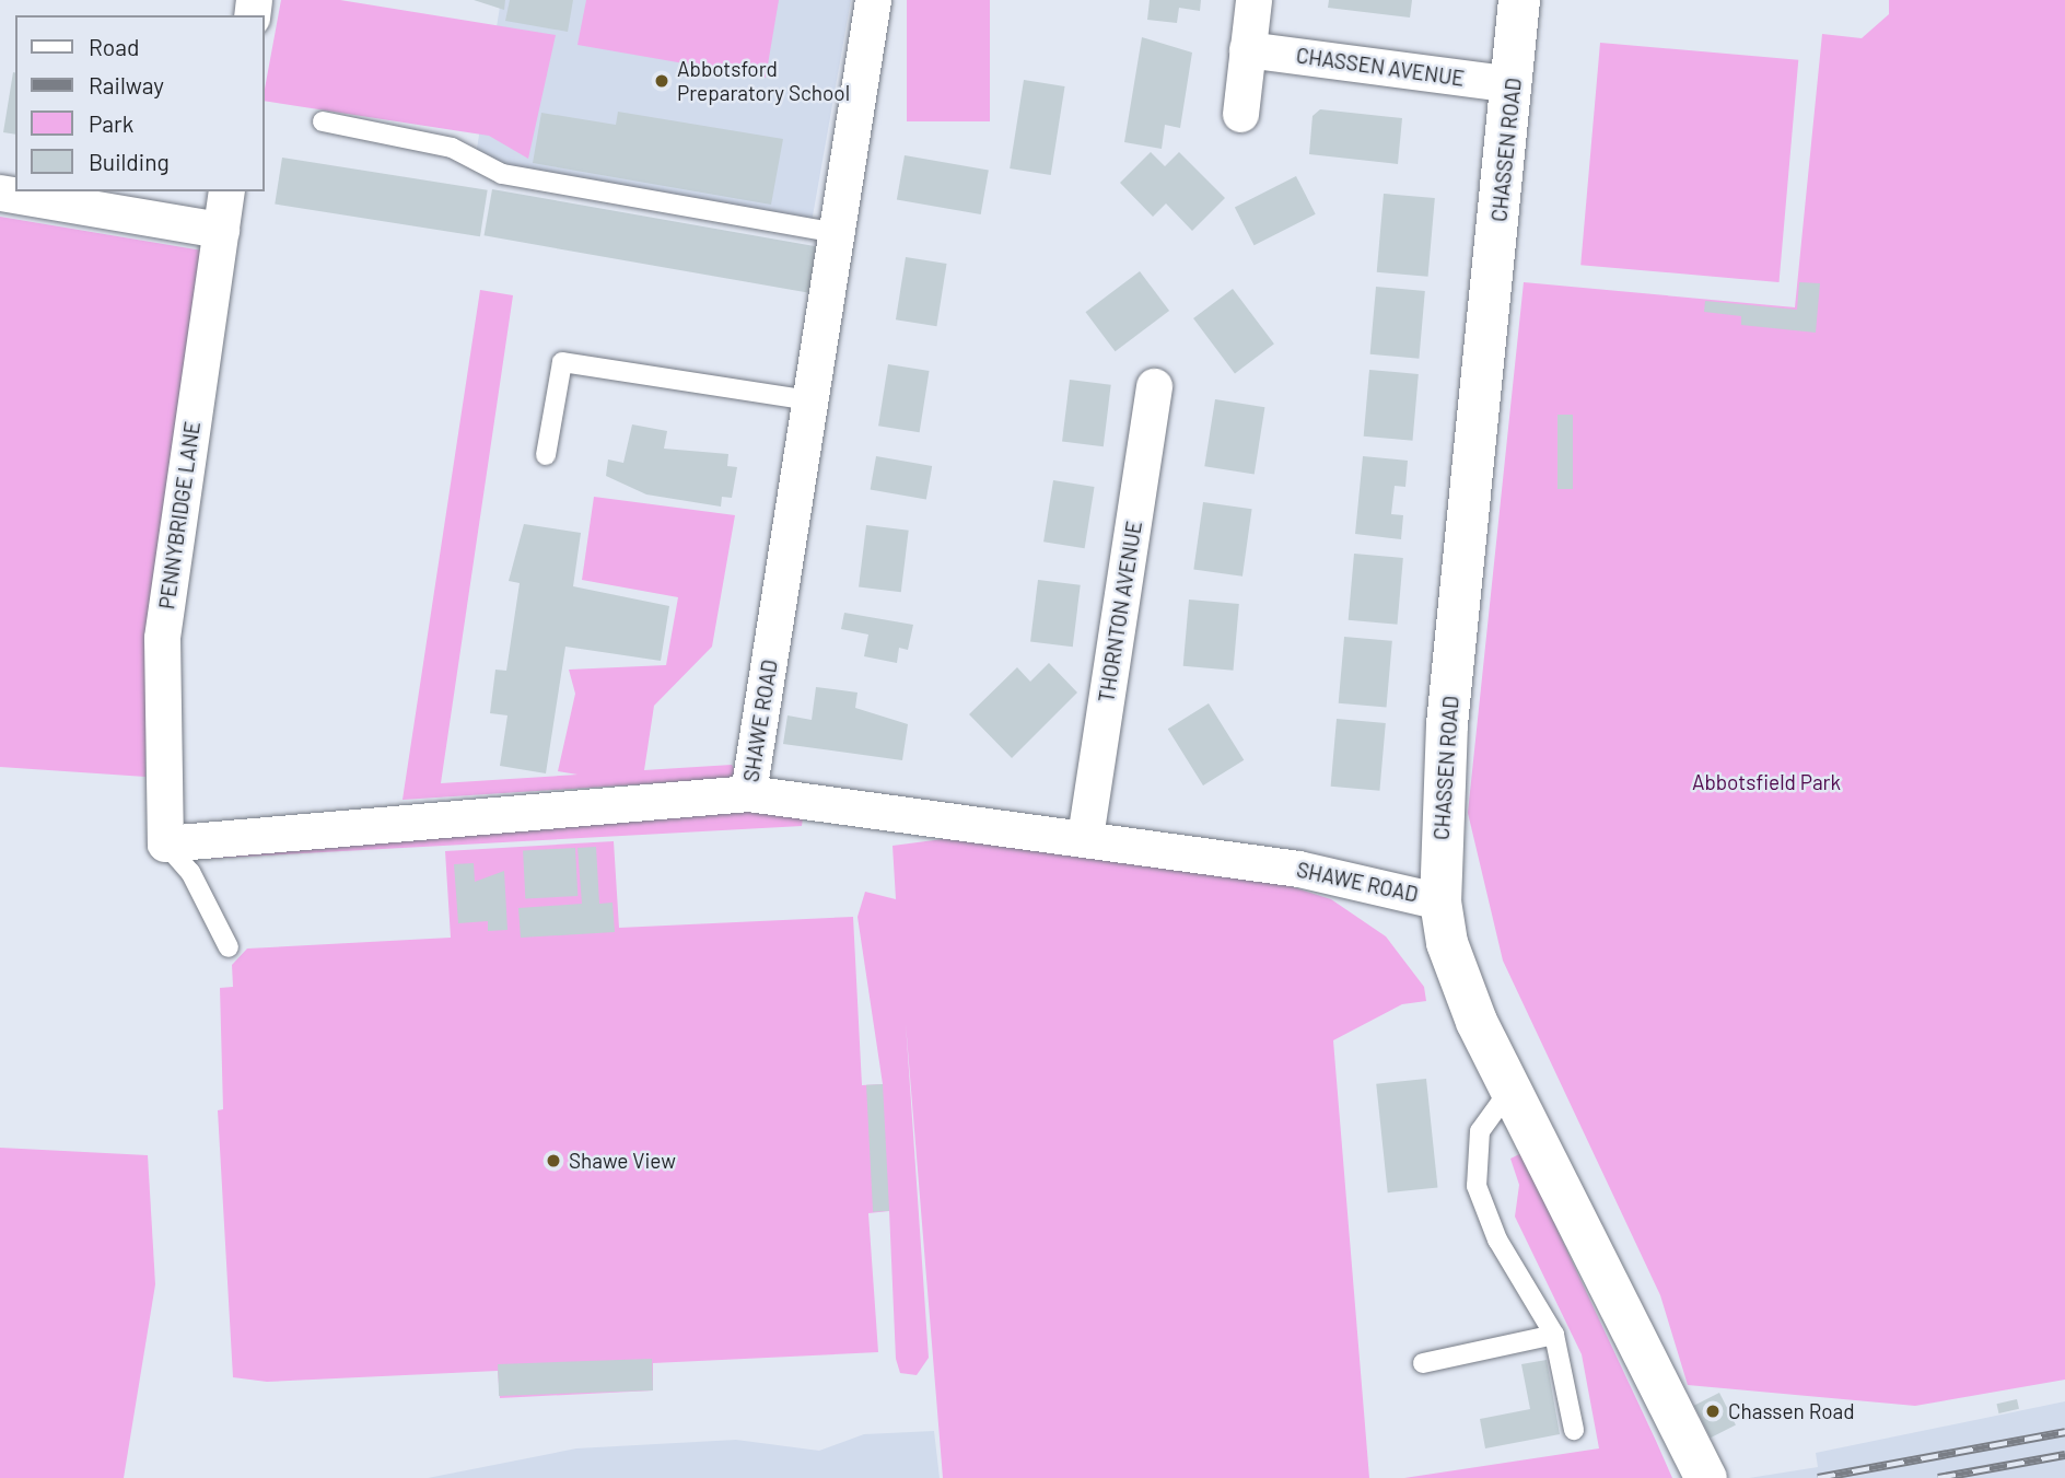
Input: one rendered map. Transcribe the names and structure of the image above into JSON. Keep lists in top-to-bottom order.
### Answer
{
  "streets": {
    "street": [
      "CHASSEN AVENUE",
      "CHASSEN ROAD",
      "PENNYBRIDGE LANE",
      "THORNTON AVENUE",
      "SHAWE ROAD"
    ]
  },
  "crossings": [
    ["CHASSEN AVENUE", "CHASSEN ROAD"],
    ["CHASSEN ROAD", "SHAWE ROAD"],
    ["THORNTON AVENUE", "SHAWE ROAD"]
  ],
  "parks": ["Abbotsfield Park"],
  "places": ["Abbotsford Preparatory School", "Shawe View", "Chassen Road"],
  "legend": [
    "Road",
    "Railway",
    "Park",
    "Building"
  ]
}
